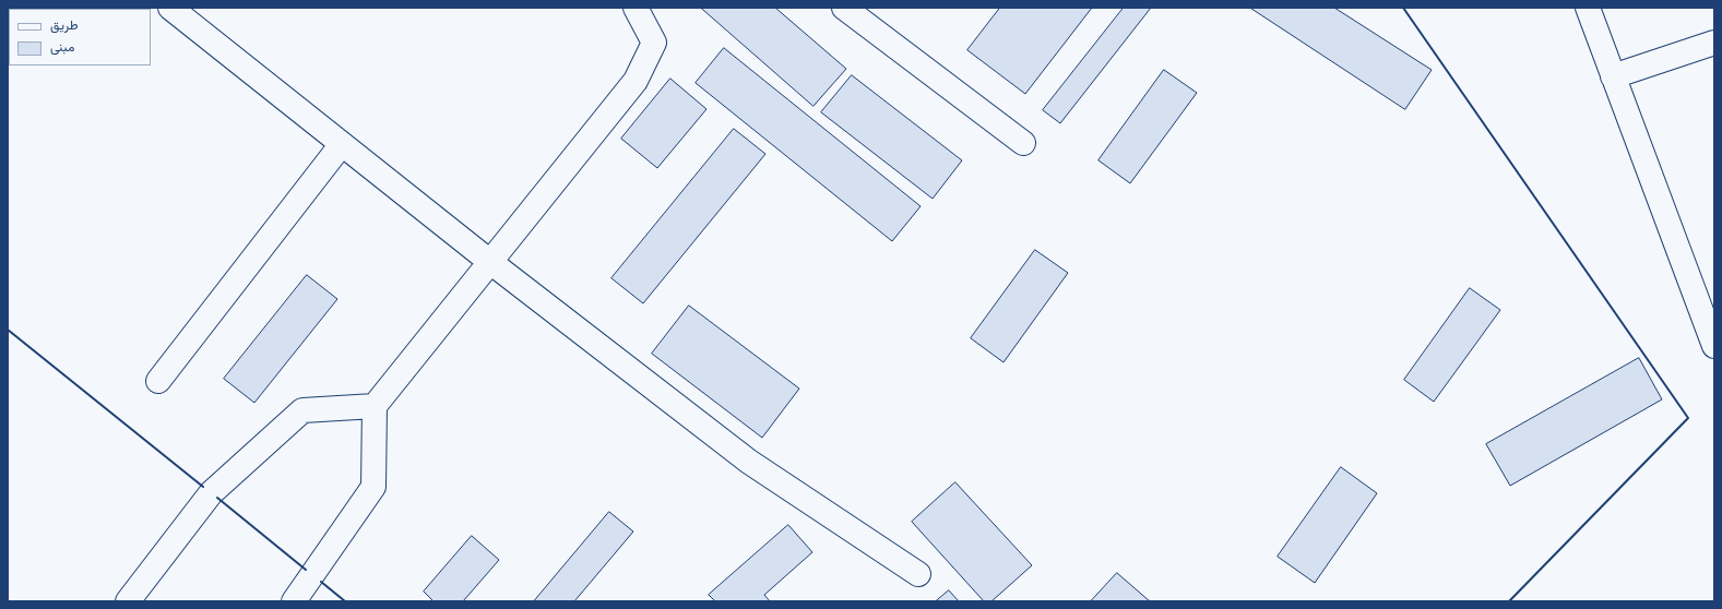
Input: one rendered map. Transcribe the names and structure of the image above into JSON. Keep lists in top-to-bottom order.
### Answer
{
  "legend": ["طريق", "مبنى"]
}
